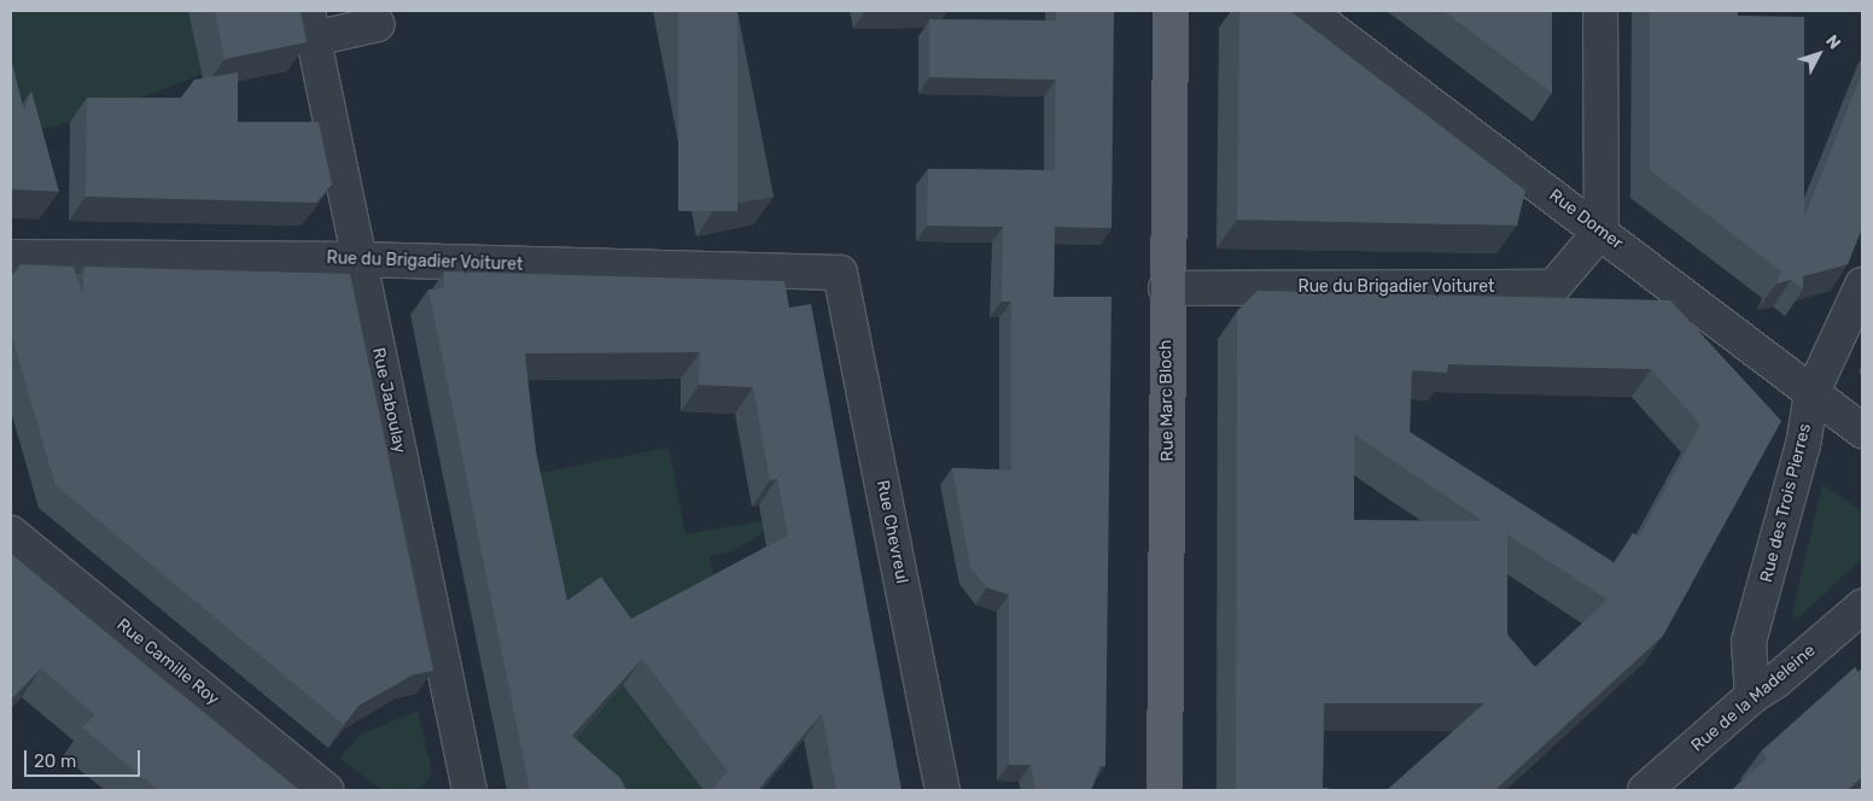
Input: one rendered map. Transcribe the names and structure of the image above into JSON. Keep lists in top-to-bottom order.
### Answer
{
  "streets": {
    "main road": ["Rue Marc Bloch"],
    "street": [
      "Rue Domer",
      "Rue du Brigadier Voituret",
      "Rue Jaboulay",
      "Rue des Trois Pierres",
      "Rue Chevreul",
      "Rue Camille Roy",
      "Rue de la Madeleine"
    ]
  },
  "crossings": [
    ["Rue Domer", "Rue du Brigadier Voituret"],
    ["Rue Domer", "Rue des Trois Pierres"],
    ["Rue du Brigadier Voituret", "Rue Jaboulay"],
    ["Rue du Brigadier Voituret", "Rue Marc Bloch"],
    ["Rue du Brigadier Voituret", "Rue Chevreul"],
    ["Rue des Trois Pierres", "Rue de la Madeleine"]
  ],
  "scale_bar": "20 m",
  "north": "top right"
}
